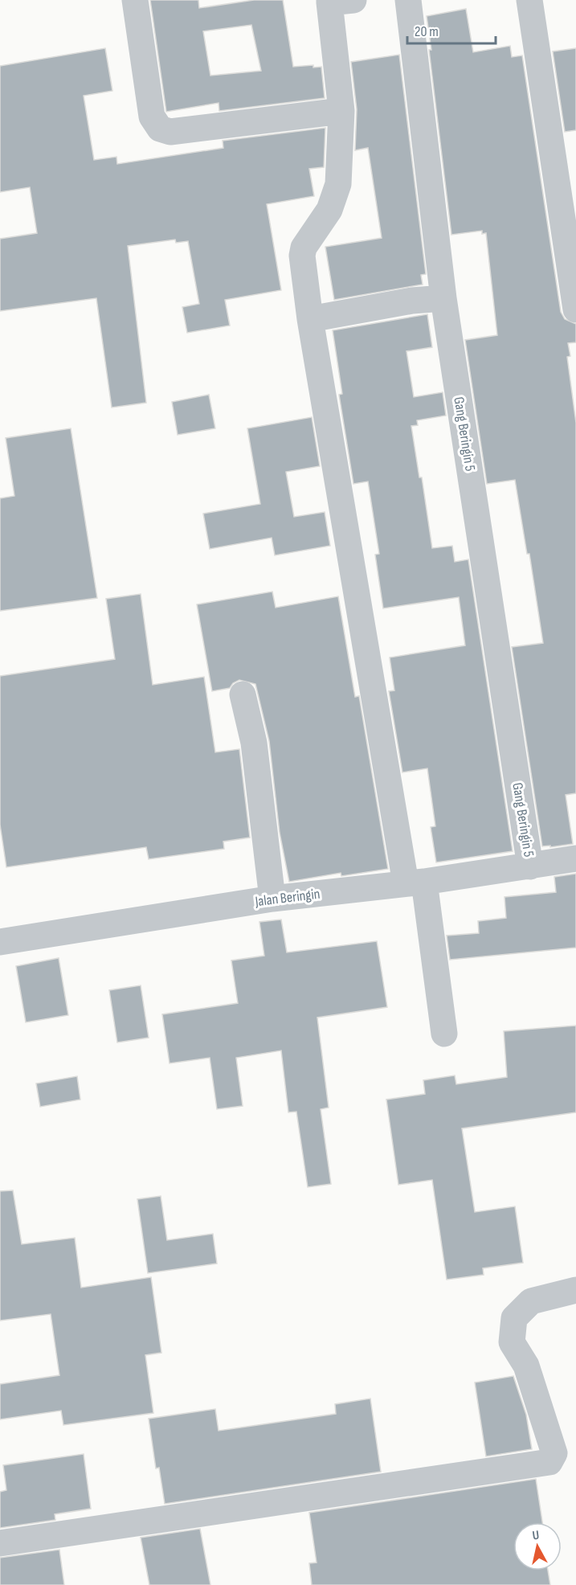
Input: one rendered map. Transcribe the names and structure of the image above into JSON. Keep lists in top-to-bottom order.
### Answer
{
  "streets": {
    "street": ["Gang Beringin 5", "Jalan Beringin"]
  },
  "crossings": [
    ["Gang Beringin 5", "Jalan Beringin"]
  ],
  "scale_bar": "20 m",
  "north": "top"
}
